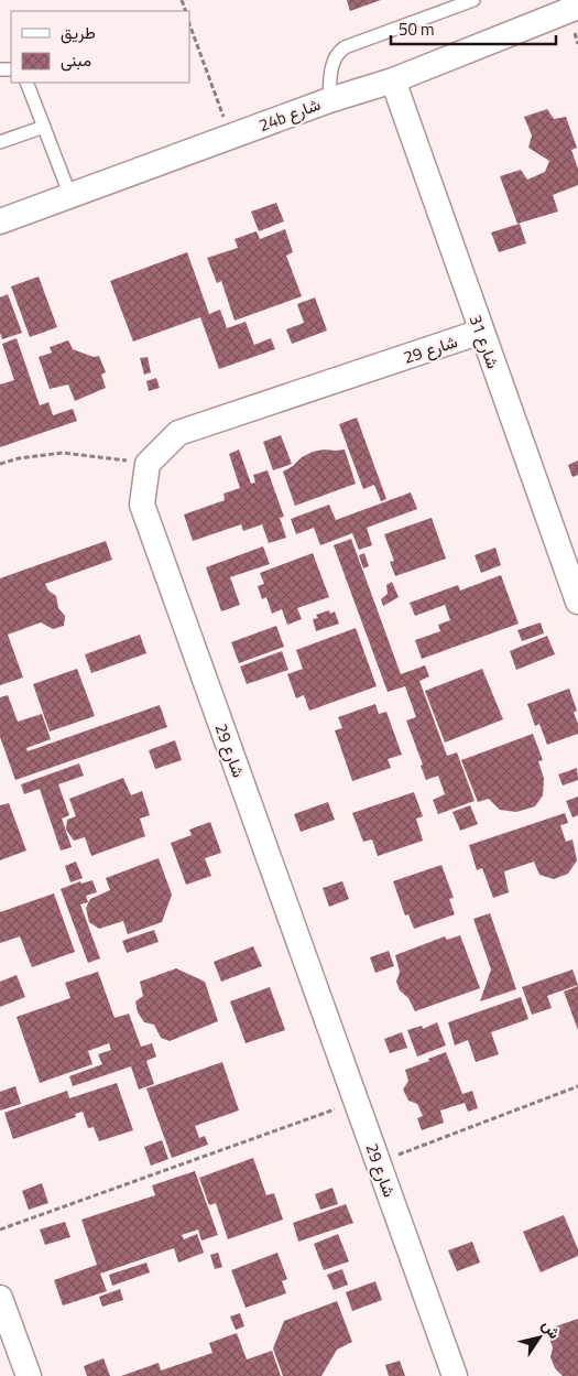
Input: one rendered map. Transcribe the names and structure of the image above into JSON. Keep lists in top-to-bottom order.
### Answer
{
  "streets": {
    "street": ["24b شارع", "شارع 31", "شارع 29"]
  },
  "crossings": [
    ["24b شارع", "شارع 31"],
    ["شارع 31", "شارع 29"]
  ],
  "legend": ["طريق", "مبنى"],
  "scale_bar": "50 m",
  "north": "top right"
}
